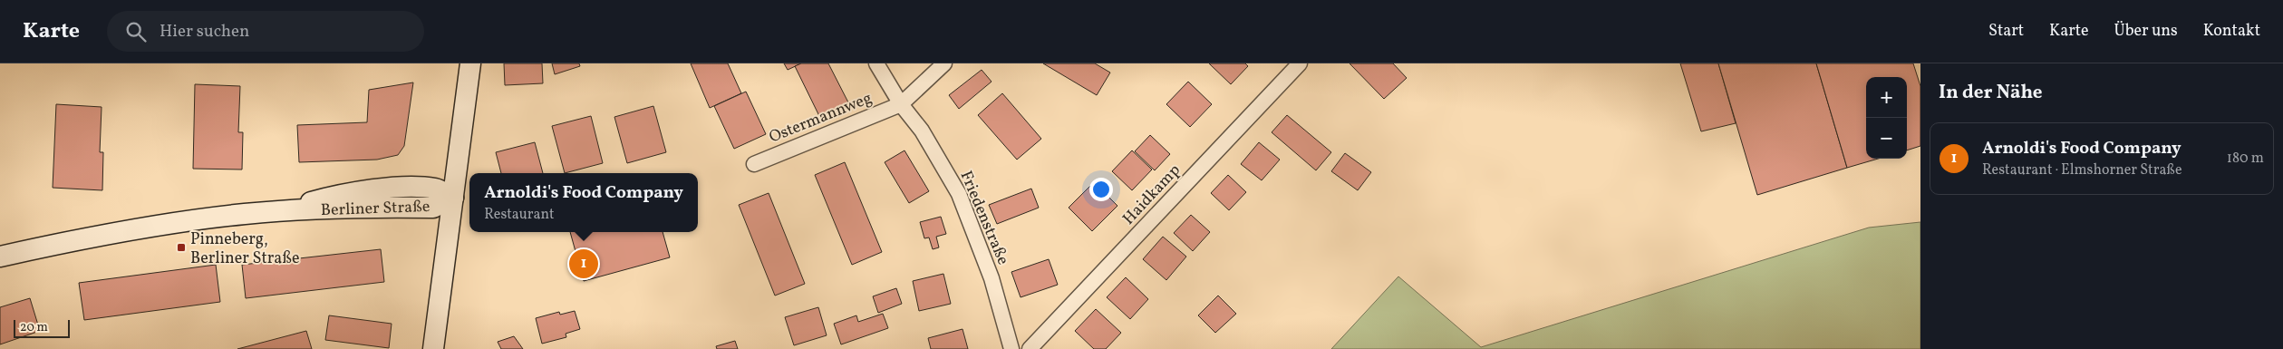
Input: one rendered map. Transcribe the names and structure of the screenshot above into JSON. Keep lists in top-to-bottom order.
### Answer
{
  "streets": {
    "main road": ["Berliner Straße"],
    "street": ["Ostermannweg", "Haidkamp", "Friedenstraße"]
  },
  "crossings": [
    ["Ostermannweg", "Friedenstraße"]
  ],
  "places": {
    "transit": ["Pinneberg, Berliner Straße"]
  },
  "scale_bar": "20 m",
  "page": {
    "header": "Karte",
    "search": "Hier suchen",
    "nav": [
      "Start",
      "Karte",
      "Über uns",
      "Kontakt"
    ],
    "heading": "In der Nähe",
    "map_buttons": ["+", "−"],
    "list": [
      {
        "mark": "1",
        "name": "Arnoldi's Food Company",
        "note": "Restaurant · Elmshorner Straße",
        "value": "180 m"
      }
    ],
    "popup": ["Arnoldi's Food Company", "Restaurant"],
    "pins": "1",
    "scale": "20 m"
  }
}
